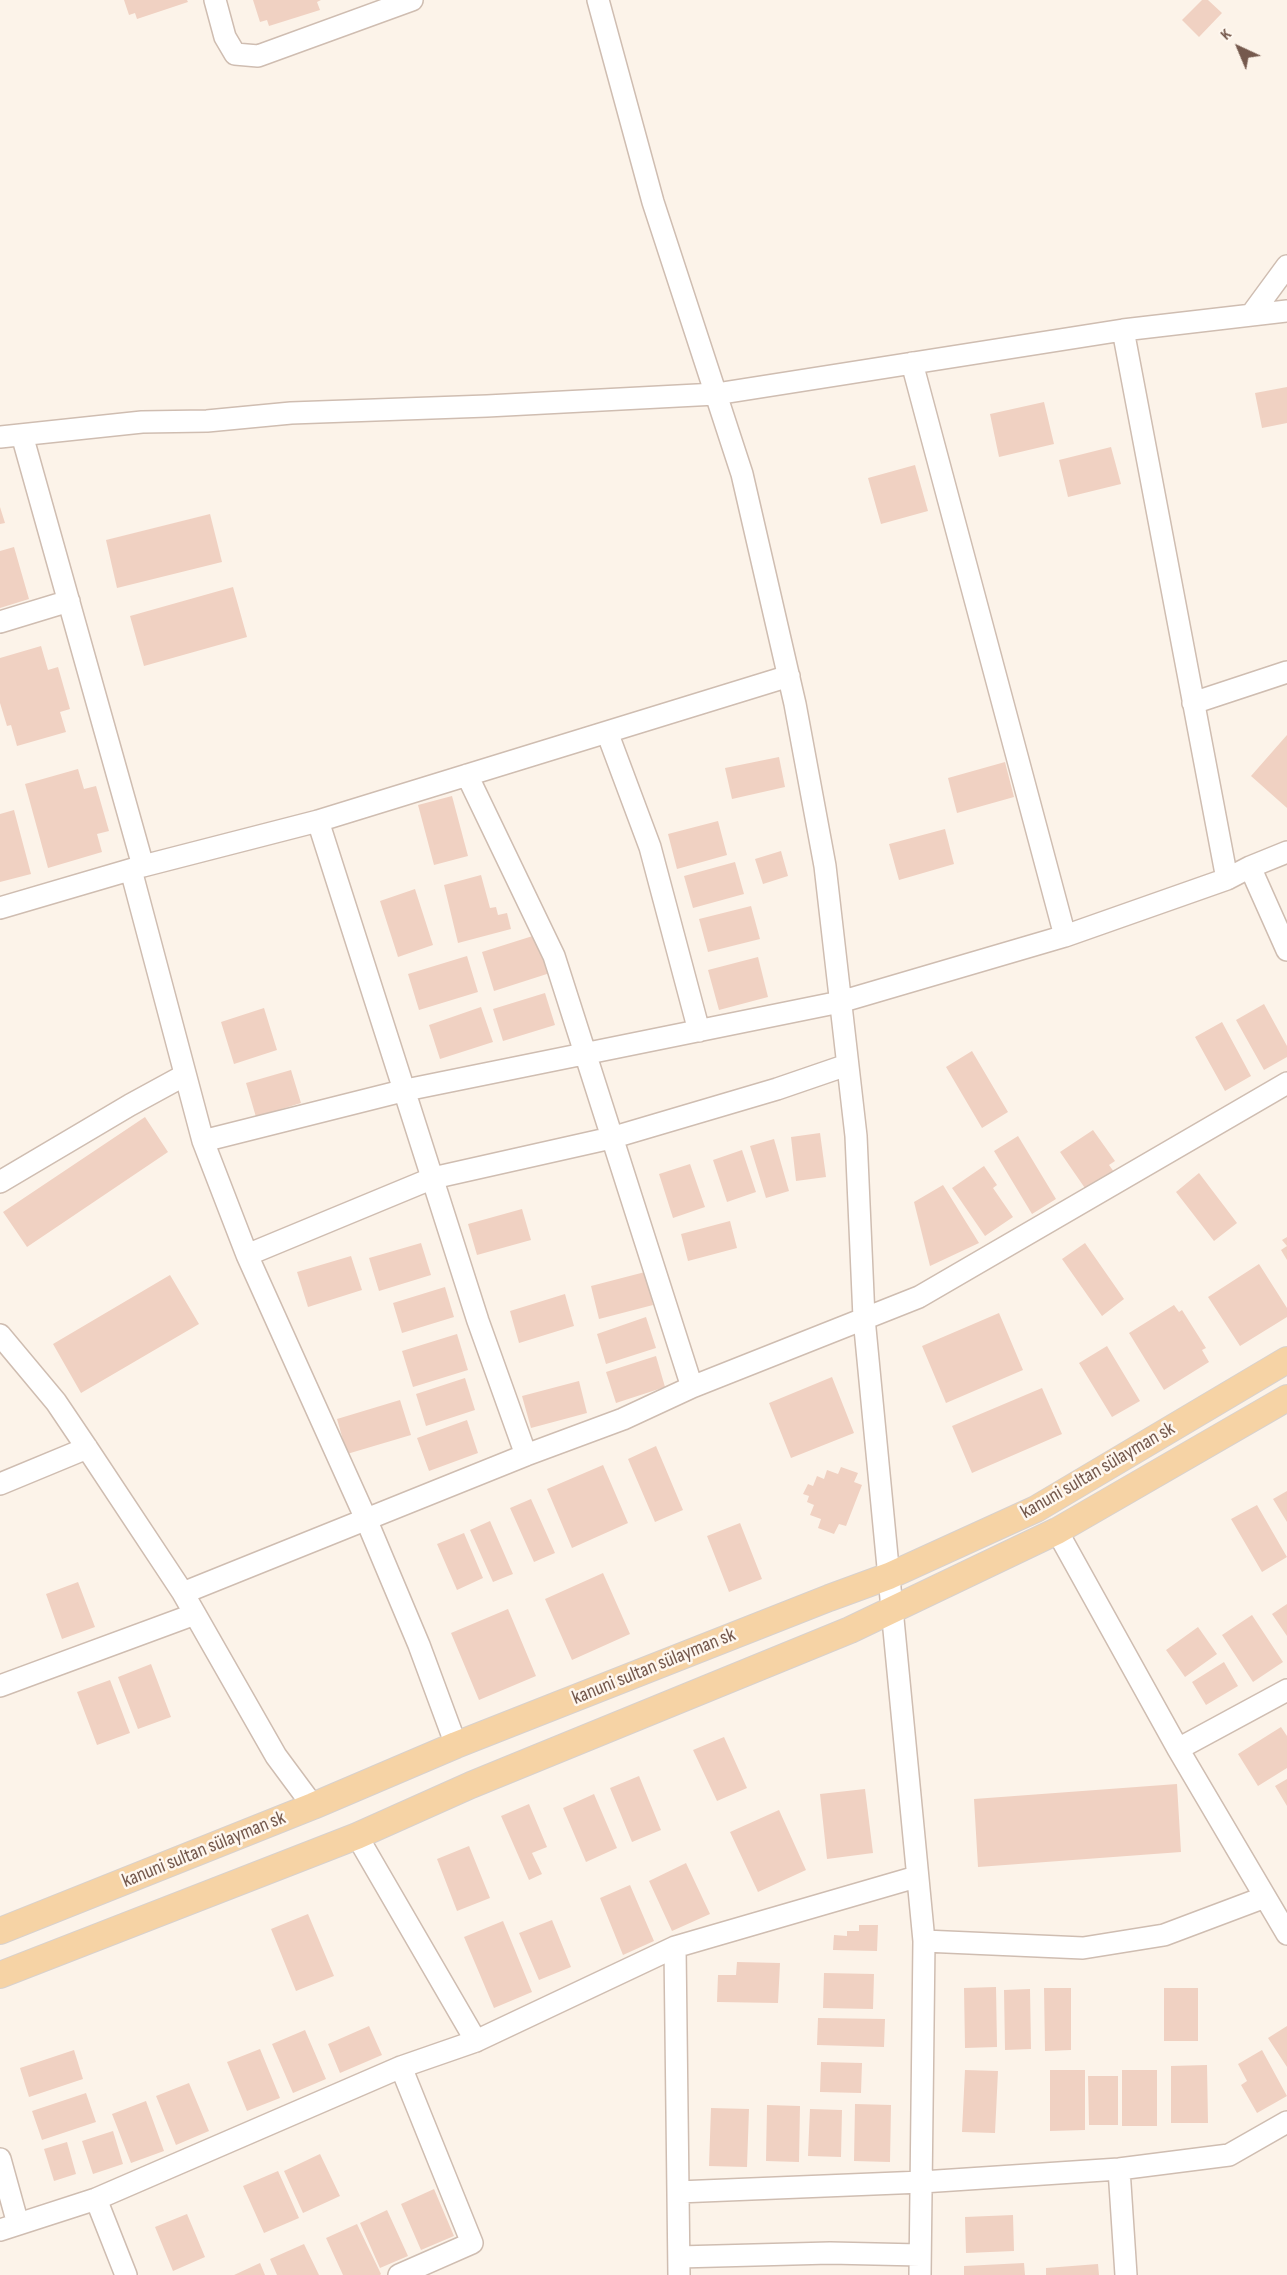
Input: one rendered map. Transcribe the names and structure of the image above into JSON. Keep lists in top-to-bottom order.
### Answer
{
  "streets": {
    "main road": ["kanuni sultan sülayman sk"]
  },
  "north": "top left"
}
